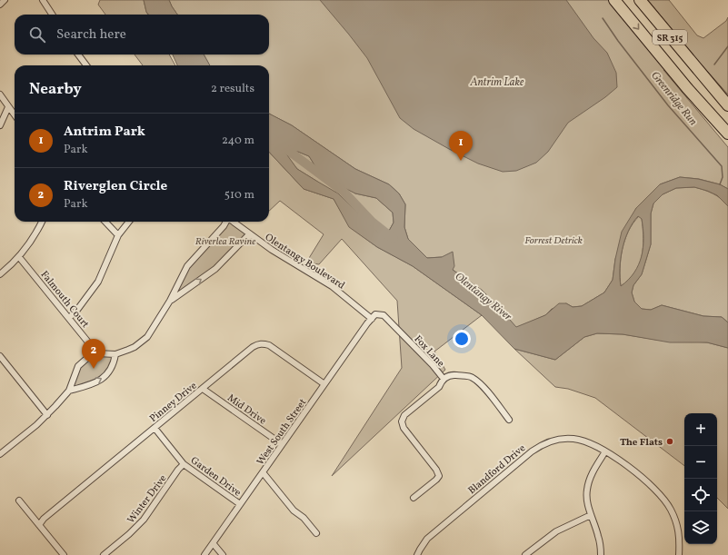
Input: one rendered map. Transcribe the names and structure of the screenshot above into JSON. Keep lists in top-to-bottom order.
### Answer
{
  "streets": {
    "highway": ["SR 315"],
    "street": [
      "Olentangy Boulevard",
      "Falmouth Court",
      "Fox Lane",
      "Pinney Drive",
      "Mid Drive",
      "West South Street",
      "Blandford Drive",
      "Garden Drive",
      "Winter Drive"
    ]
  },
  "crossings": [
    ["Olentangy Boulevard", "Fox Lane"],
    ["Olentangy Boulevard", "West South Street"],
    ["Fox Lane", "West South Street"],
    ["Pinney Drive", "Mid Drive"],
    ["Pinney Drive", "West South Street"],
    ["Pinney Drive", "Garden Drive"],
    ["Mid Drive", "West South Street"],
    ["West South Street", "Garden Drive"],
    ["Garden Drive", "Winter Drive"]
  ],
  "water": ["Antrim Lake", "Greenridge Run", "Olentangy River"],
  "parks": ["Forrest Detrick", "Riverlea Ravine"],
  "places": ["The Flats"],
  "page": {
    "search": "Search here",
    "heading": ["Nearby", "2 results"],
    "list": [
      {
        "mark": "1",
        "name": "Antrim Park",
        "note": "Park",
        "value": "240 m"
      },
      {
        "mark": "2",
        "name": "Riverglen Circle",
        "note": "Park",
        "value": "510 m"
      }
    ],
    "pins": ["1", "2"],
    "map_buttons": ["+", "−"]
  }
}
